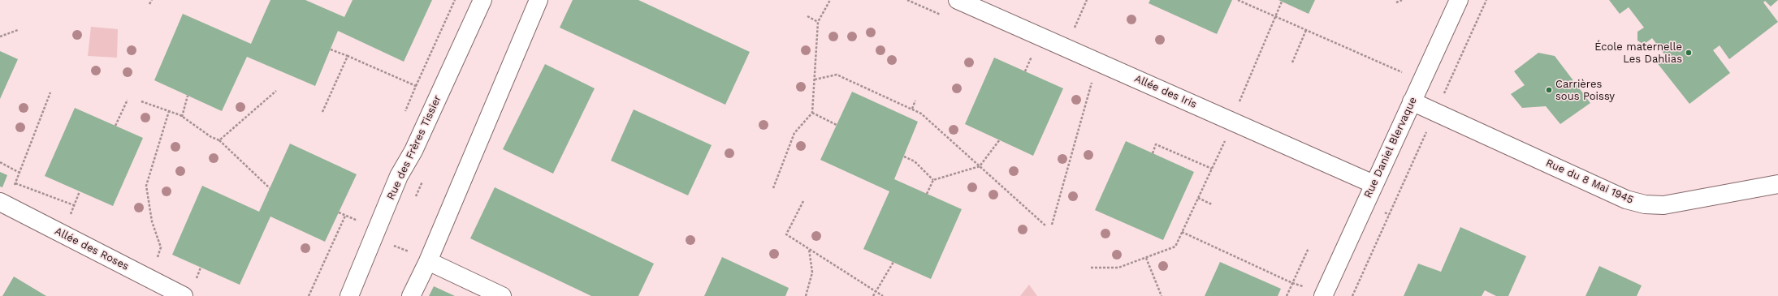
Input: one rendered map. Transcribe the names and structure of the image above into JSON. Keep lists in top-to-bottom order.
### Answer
{
  "streets": {
    "street": [
      "Allée des Iris",
      "Rue des Frères Tissier",
      "Rue Daniel Blervaque",
      "Rue du 8 Mai 1945",
      "Allée des Roses"
    ]
  },
  "crossings": [
    ["Allée des Iris", "Rue Daniel Blervaque"],
    ["Rue Daniel Blervaque", "Rue du 8 Mai 1945"]
  ],
  "places": ["École maternelle Les Dahlias", "Carrières sous Poissy"]
}
